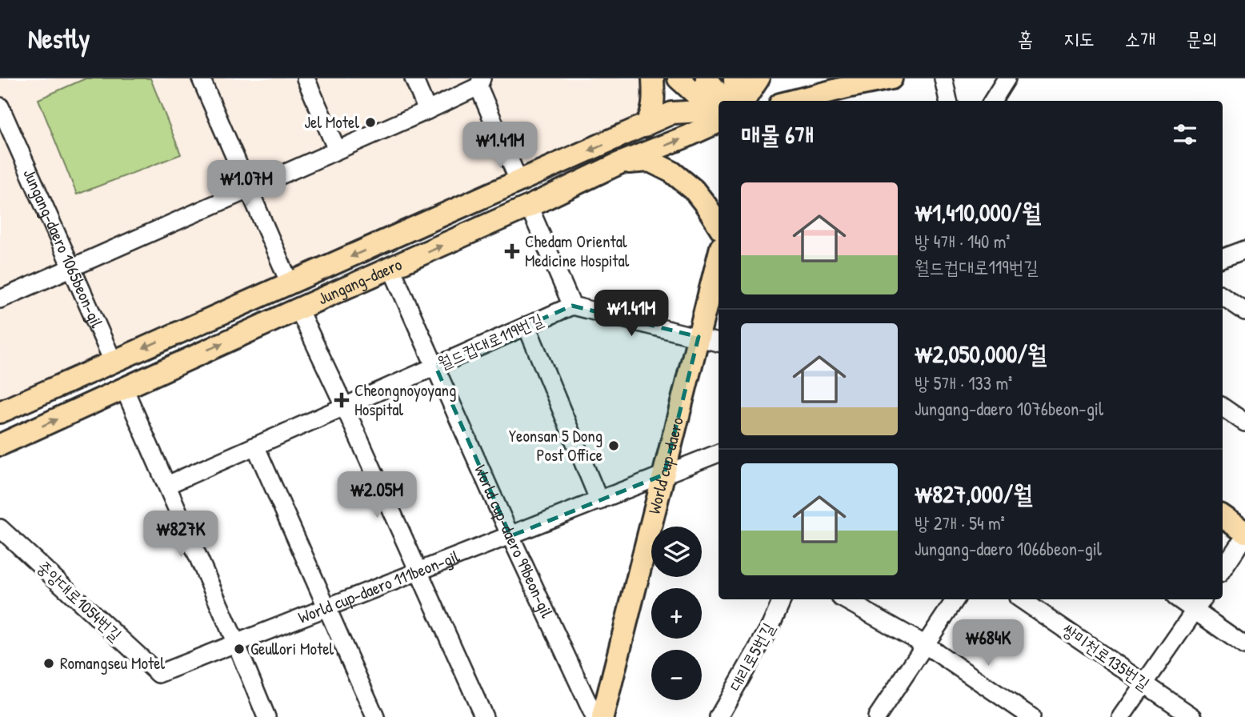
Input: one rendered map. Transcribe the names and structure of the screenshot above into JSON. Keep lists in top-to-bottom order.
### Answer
{
  "streets": {
    "main road": ["Jungang-daero", "World cup-daero"],
    "street": [
      "Jungang-daero 1065beon-gil",
      "월드컵대로119번길",
      "World cup-daero 99beon-gil",
      "World cup-daero 111beon-gil",
      "중앙대로1054번길",
      "대리로5번길",
      "쌍미천로135번길"
    ]
  },
  "crossings": [
    ["Jungang-daero 1065beon-gil", "Jungang-daero"],
    ["Jungang-daero", "World cup-daero 99beon-gil"],
    ["월드컵대로119번길", "World cup-daero 99beon-gil"],
    ["World cup-daero", "World cup-daero 111beon-gil"],
    ["World cup-daero 99beon-gil", "World cup-daero 111beon-gil"],
    ["World cup-daero 111beon-gil", "중앙대로1054번길"]
  ],
  "places": {
    "other": [
      "Jel Motel",
      "Yeonsan 5 Dong Post Office",
      "Geullori Motel",
      "Romangseu Motel"
    ],
    "health": ["Chedam Oriental Medicine Hospital", "Cheongnoyoyang Hospital"]
  },
  "page": {
    "header": "Nestly",
    "nav": [
      "홈",
      "지도",
      "소개",
      "문의"
    ],
    "heading": "매물 6개",
    "price": [
      "₩1.41M",
      "₩1.07M",
      "₩1.41M",
      "₩2.05M",
      "₩827K",
      "₩684K"
    ],
    "list": [
      {
        "name": "₩1,410,000/월",
        "note": "방 4개 · 140 m² · 월드컵대로119번길"
      },
      {
        "name": "₩2,050,000/월",
        "note": "방 5개 · 133 m² · Jungang-daero 1076beon-gil"
      },
      {
        "name": "₩827,000/월",
        "note": "방 2개 · 54 m² · Jungang-daero 1066beon-gil"
      }
    ],
    "map_buttons": ["+", "−"]
  }
}
